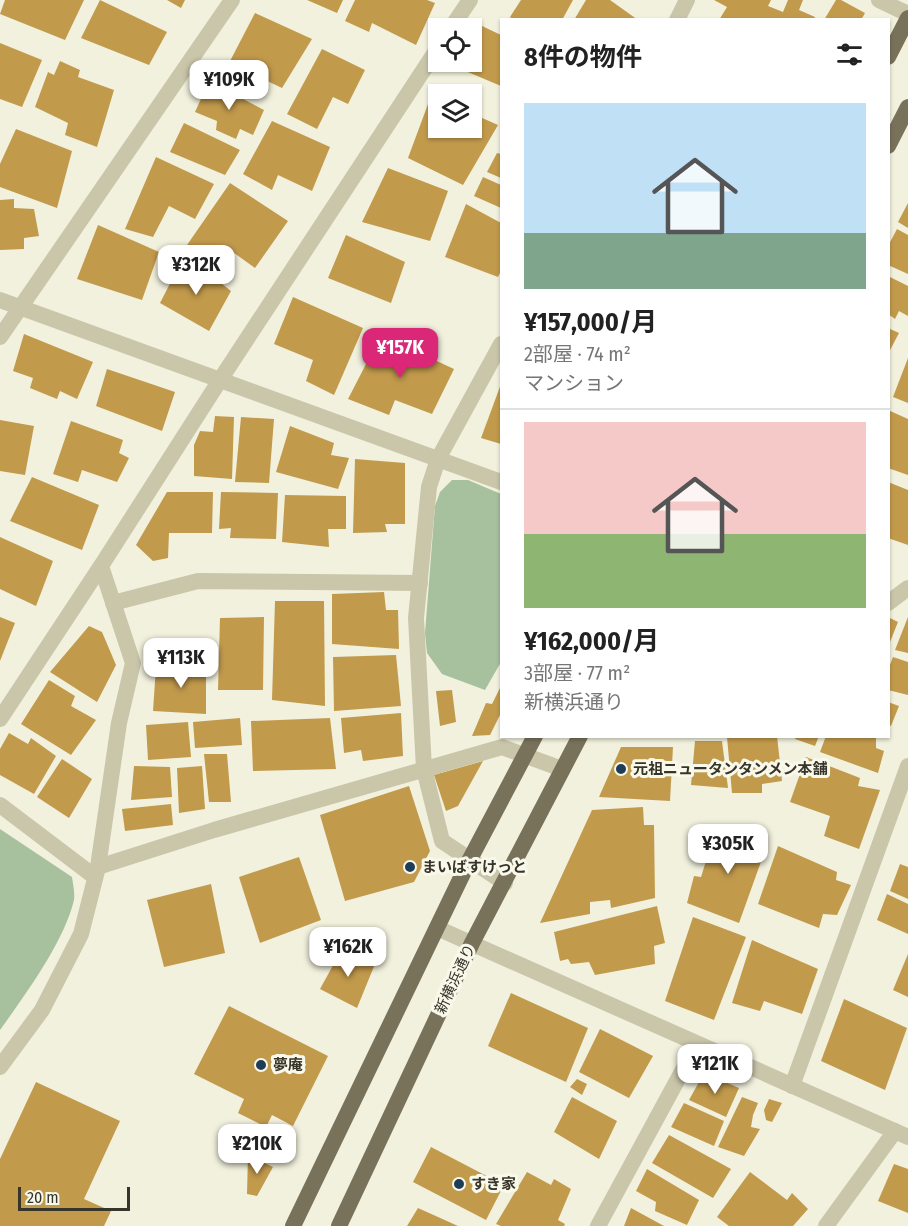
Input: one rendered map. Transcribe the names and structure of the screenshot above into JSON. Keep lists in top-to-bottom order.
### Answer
{
  "streets": {
    "main road": ["新横浜通り"]
  },
  "places": [
    "元祖ニュータンタンメン本舗",
    "まいばすけっと",
    "夢庵",
    "すき家"
  ],
  "scale_bar": "20 m",
  "page": {
    "heading": "8件の物件",
    "price": [
      "¥109K",
      "¥312K",
      "¥157K",
      "¥113K",
      "¥305K",
      "¥162K",
      "¥121K",
      "¥210K"
    ],
    "list": [
      {
        "name": "¥157,000/月",
        "note": "2部屋 · 74 m² · マンション"
      },
      {
        "name": "¥162,000/月",
        "note": "3部屋 · 77 m² · 新横浜通り"
      }
    ],
    "scale": "20 m"
  }
}
